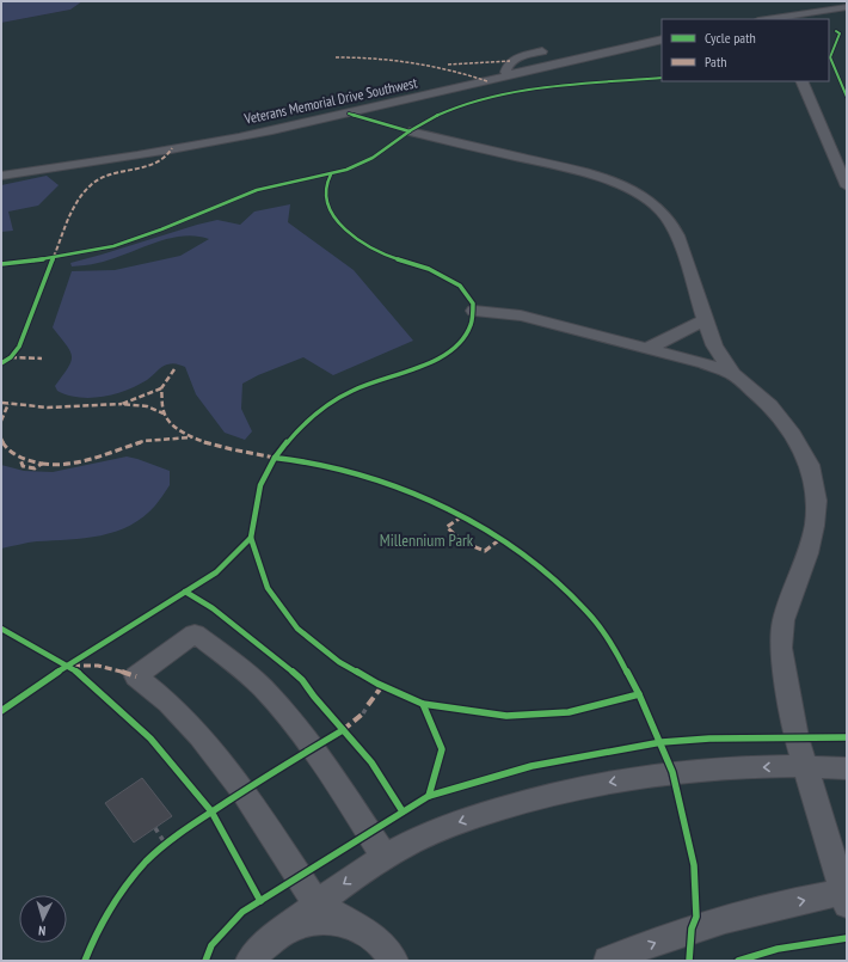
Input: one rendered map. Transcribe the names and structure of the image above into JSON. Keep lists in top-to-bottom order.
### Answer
{
  "streets": {
    "street": ["Veterans Memorial Drive Southwest"]
  },
  "parks": ["Millennium Park"],
  "legend": ["Cycle path", "Path"],
  "north": "bottom"
}
